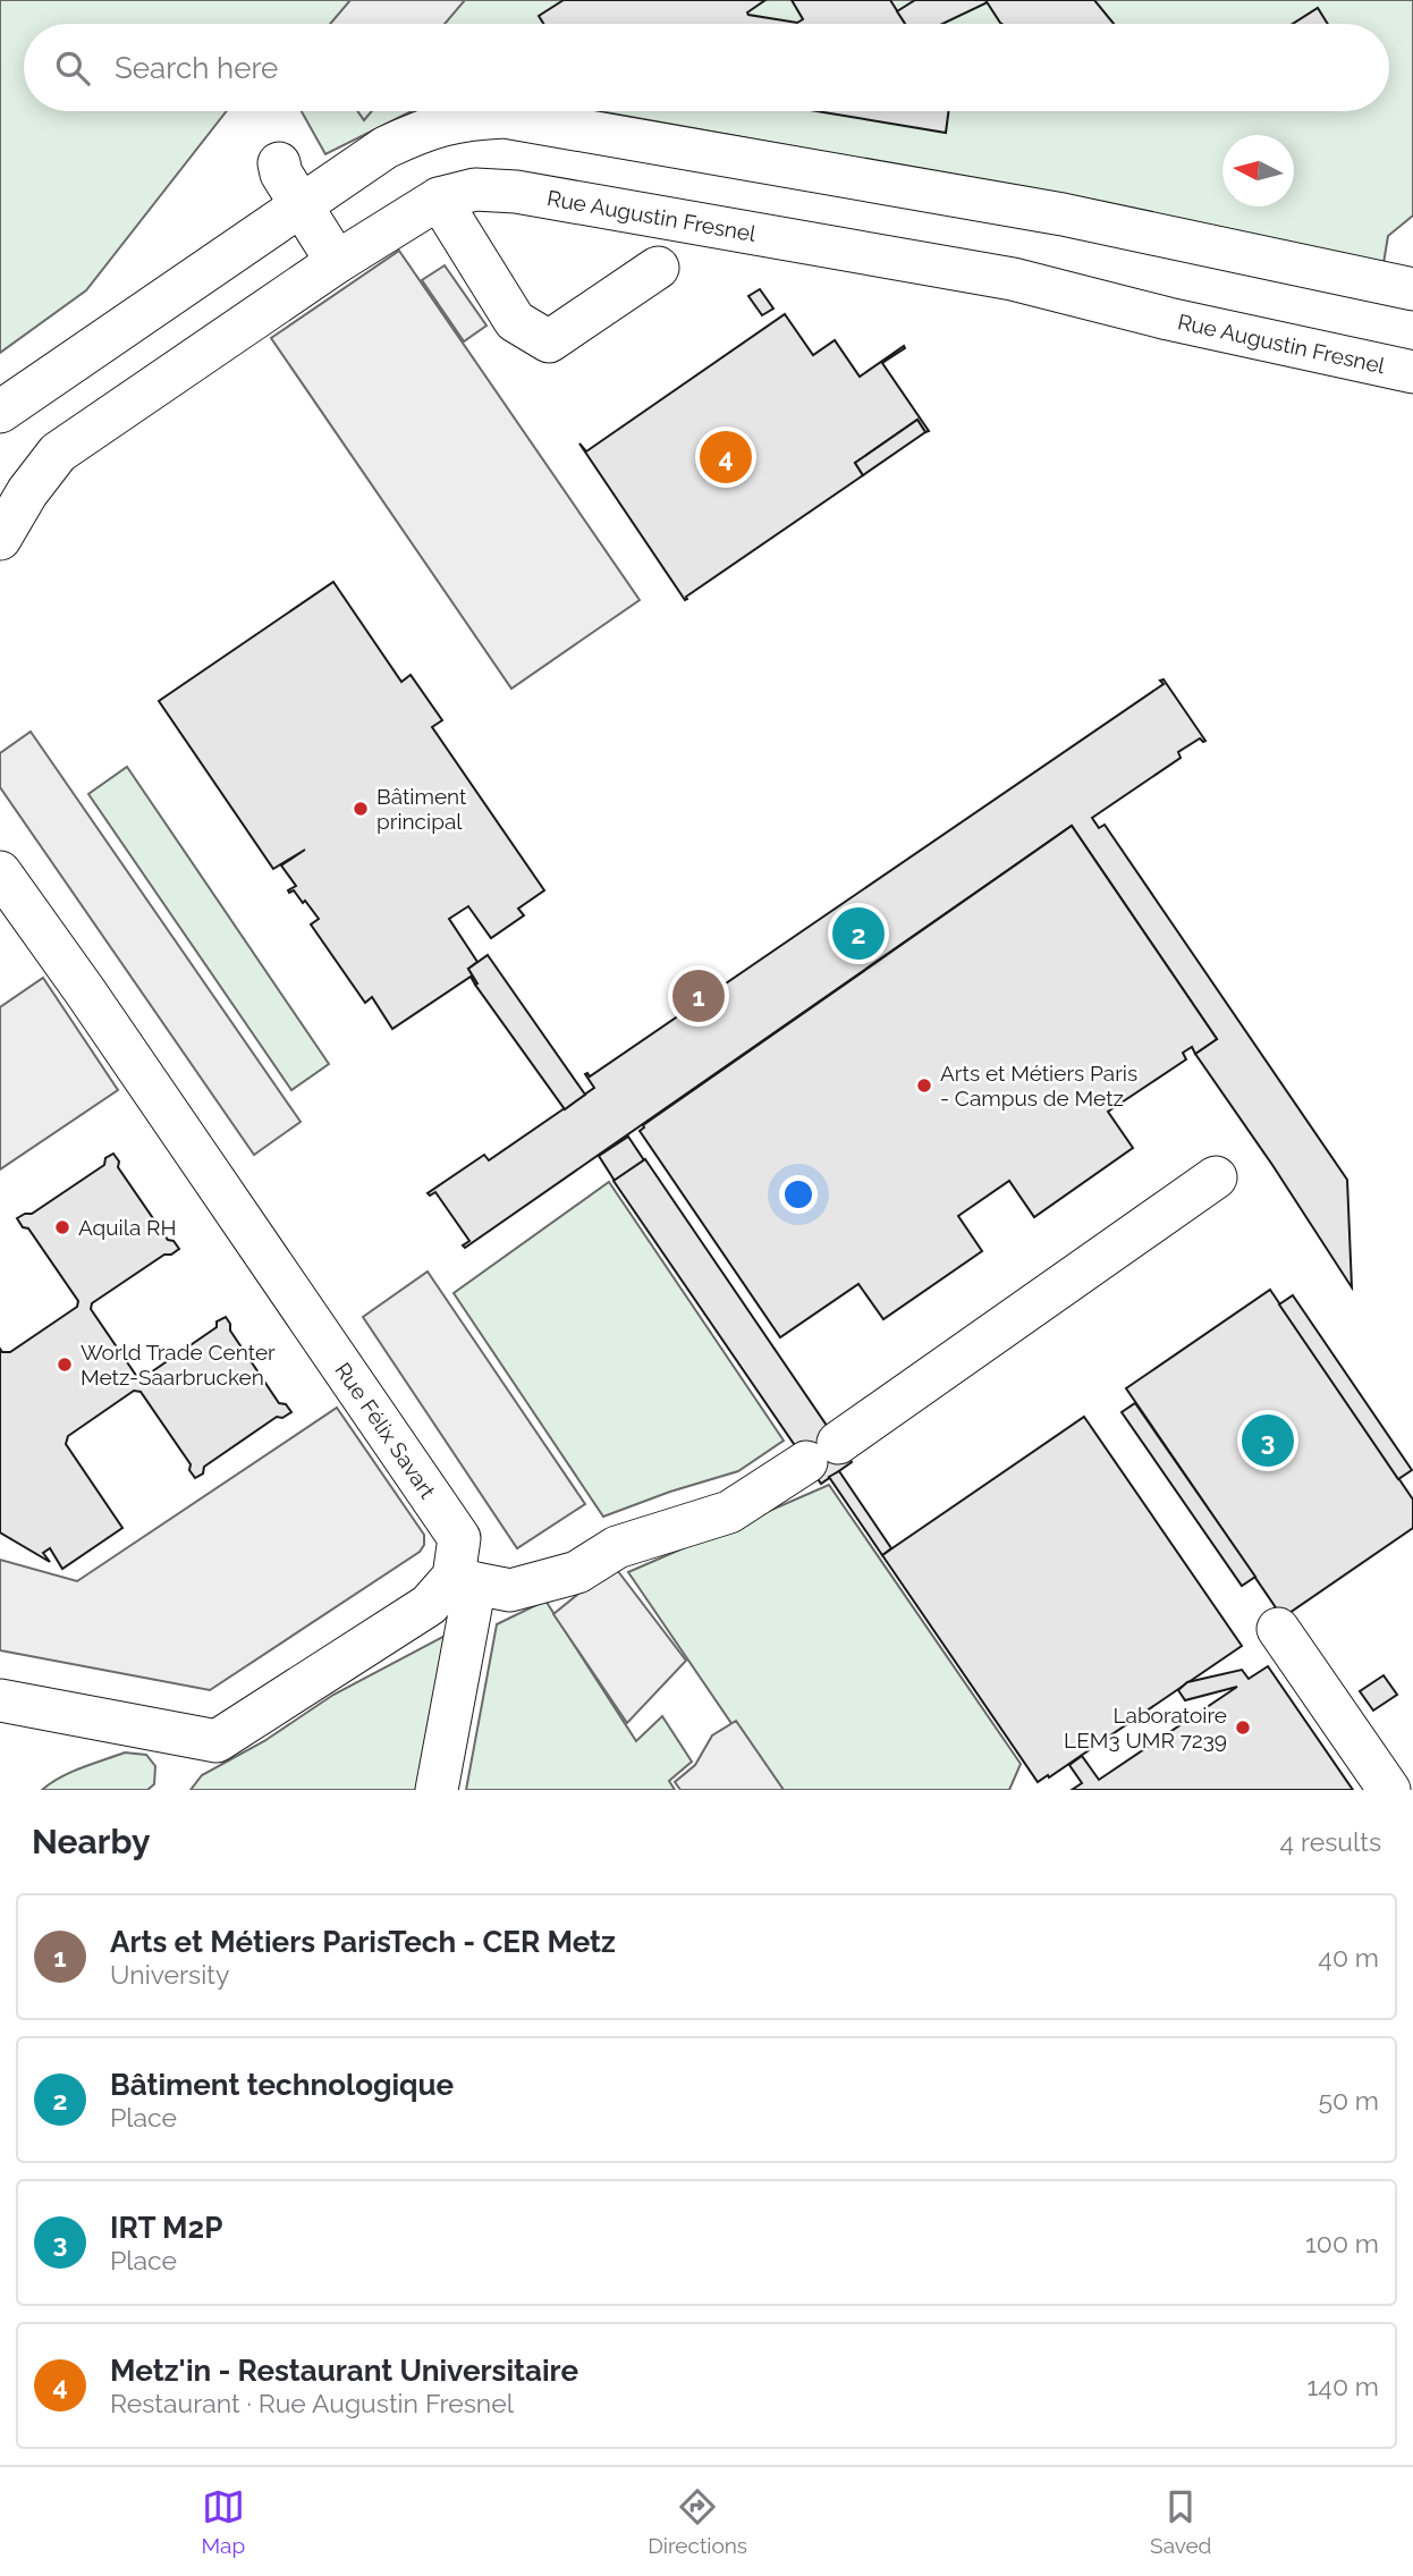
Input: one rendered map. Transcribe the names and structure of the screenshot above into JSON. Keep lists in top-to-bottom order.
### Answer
{
  "streets": {
    "street": ["Rue Augustin Fresnel", "Rue Félix Savart"]
  },
  "places": [
    "Bâtiment principal",
    "Arts et Métiers Paris - Campus de Metz",
    "Aquila RH",
    "World Trade Center Metz-Saarbrucken",
    "Laboratoire LEM3 UMR 7239"
  ],
  "north": "left",
  "page": {
    "search": "Search here",
    "pins": [
      "4",
      "2",
      "1",
      "3"
    ],
    "heading": ["Nearby", "4 results"],
    "list": [
      {
        "mark": "1",
        "name": "Arts et Métiers ParisTech - CER Metz",
        "note": "University",
        "value": "40 m"
      },
      {
        "mark": "2",
        "name": "Bâtiment technologique",
        "note": "Place",
        "value": "50 m"
      },
      {
        "mark": "3",
        "name": "IRT M2P",
        "note": "Place",
        "value": "100 m"
      },
      {
        "mark": "4",
        "name": "Metz'in - Restaurant Universitaire",
        "note": "Restaurant · Rue Augustin Fresnel",
        "value": "140 m"
      }
    ],
    "nav": ["Map", "Directions", "Saved"]
  }
}
